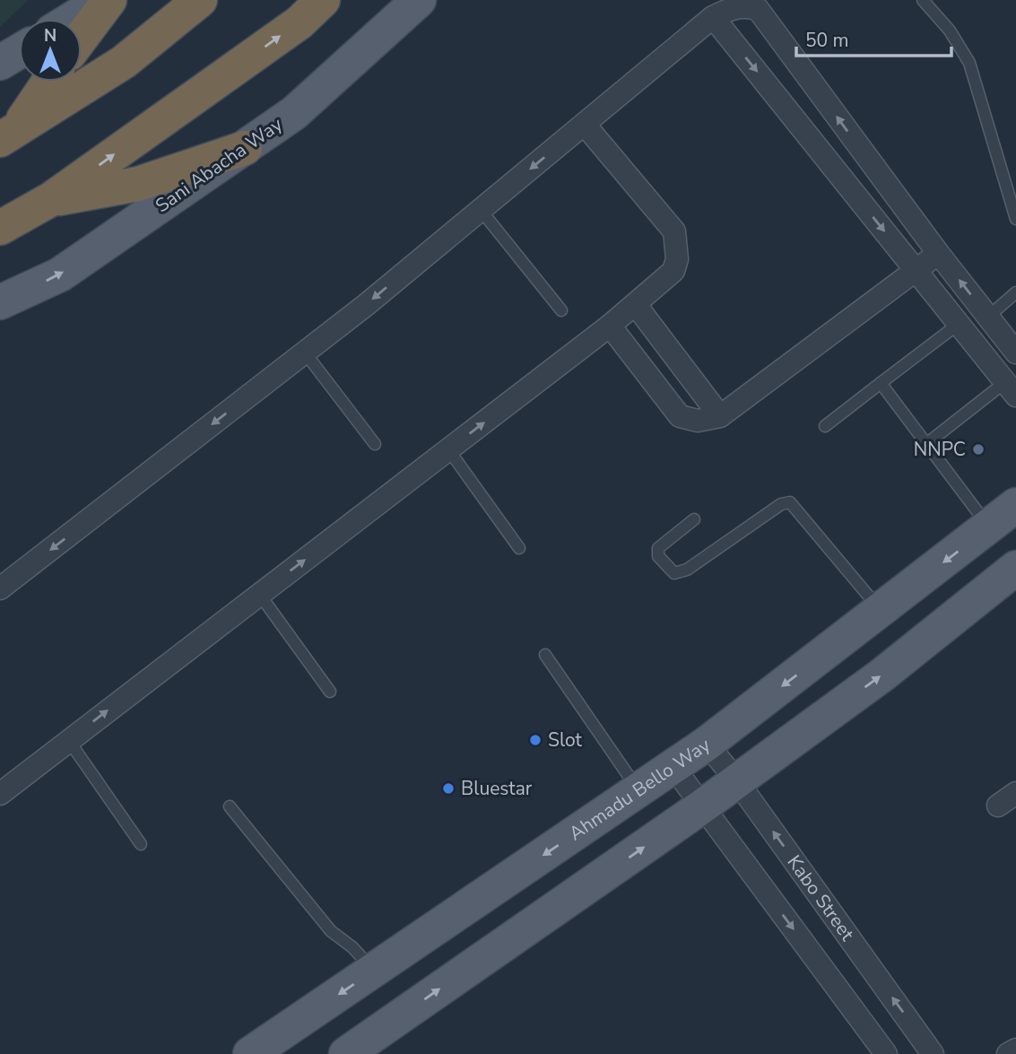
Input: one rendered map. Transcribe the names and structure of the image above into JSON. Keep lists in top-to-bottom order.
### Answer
{
  "streets": {
    "main road": ["Sani Abacha Way", "Ahmadu Bello Way"],
    "street": ["Kabo Street"]
  },
  "crossings": [
    ["Ahmadu Bello Way", "Kabo Street"]
  ],
  "one_way": ["Sani Abacha Way"],
  "places": ["NNPC", "Slot", "Bluestar"],
  "scale_bar": "50 m",
  "north": "top"
}
